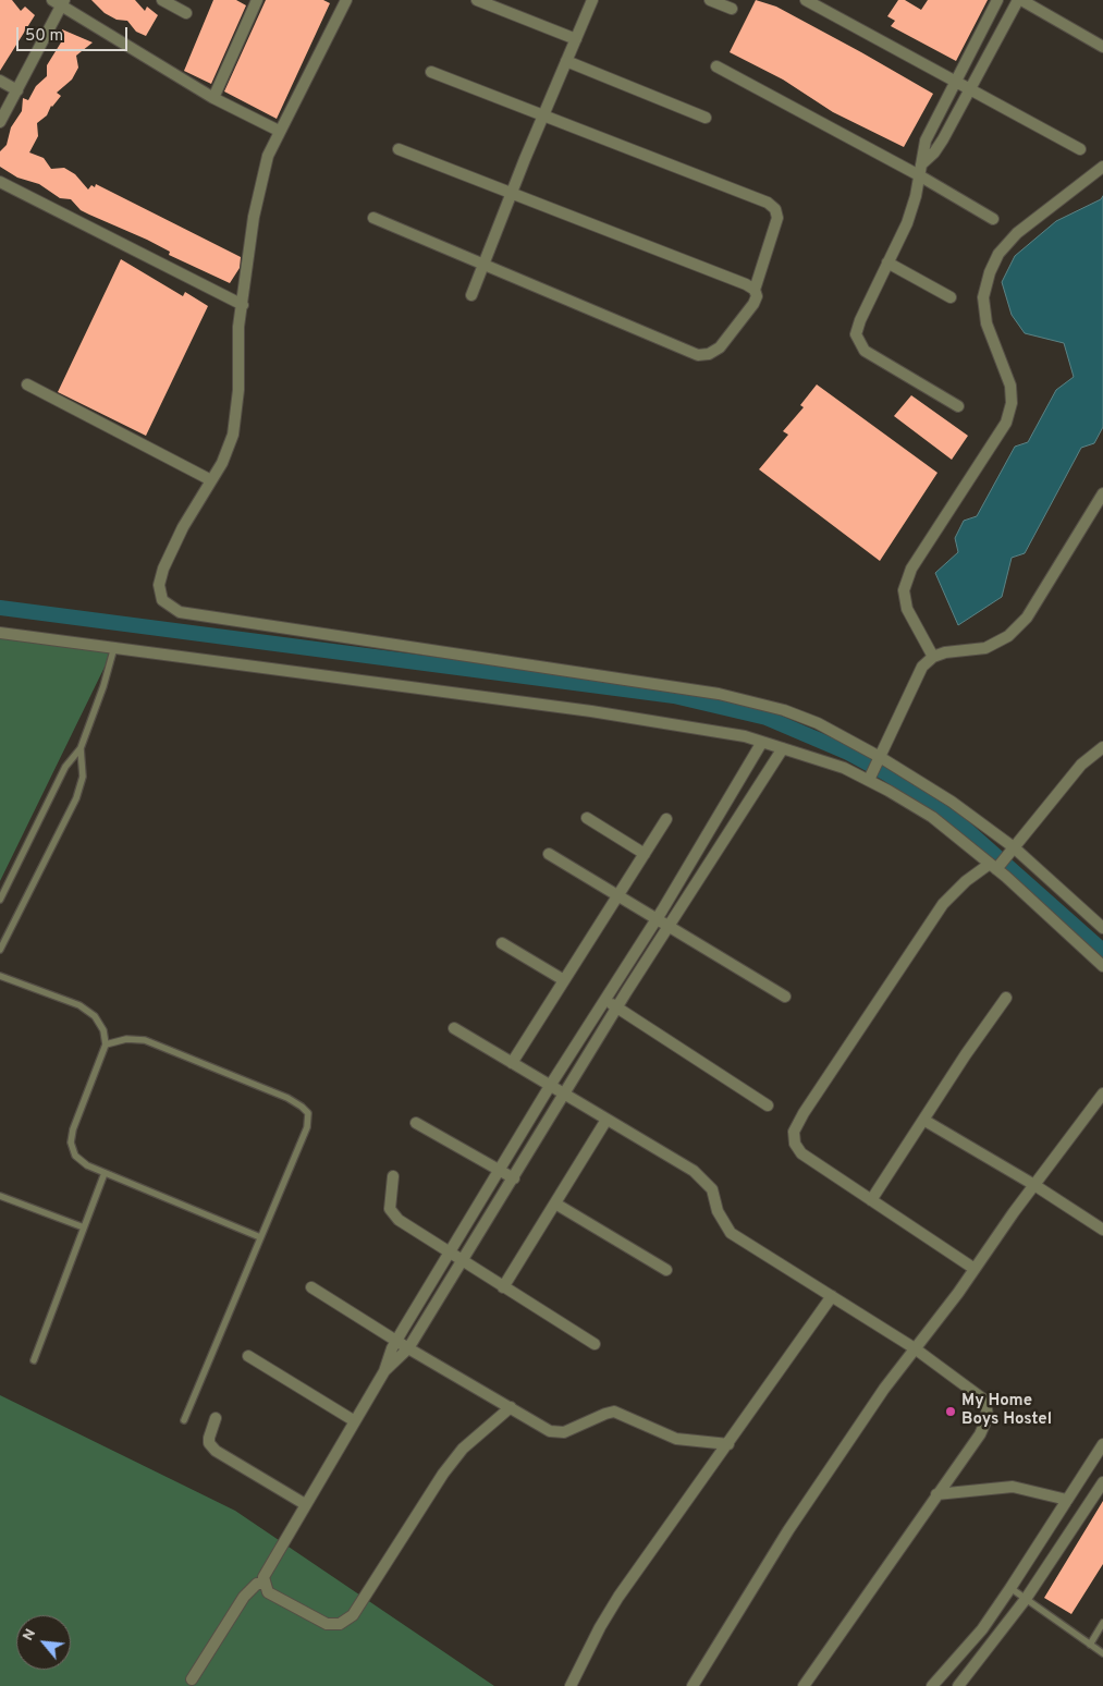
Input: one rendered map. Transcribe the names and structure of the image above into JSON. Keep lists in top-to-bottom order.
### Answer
{
  "places": ["My Home Boys Hostel"],
  "scale_bar": "50 m",
  "north": "top left"
}
